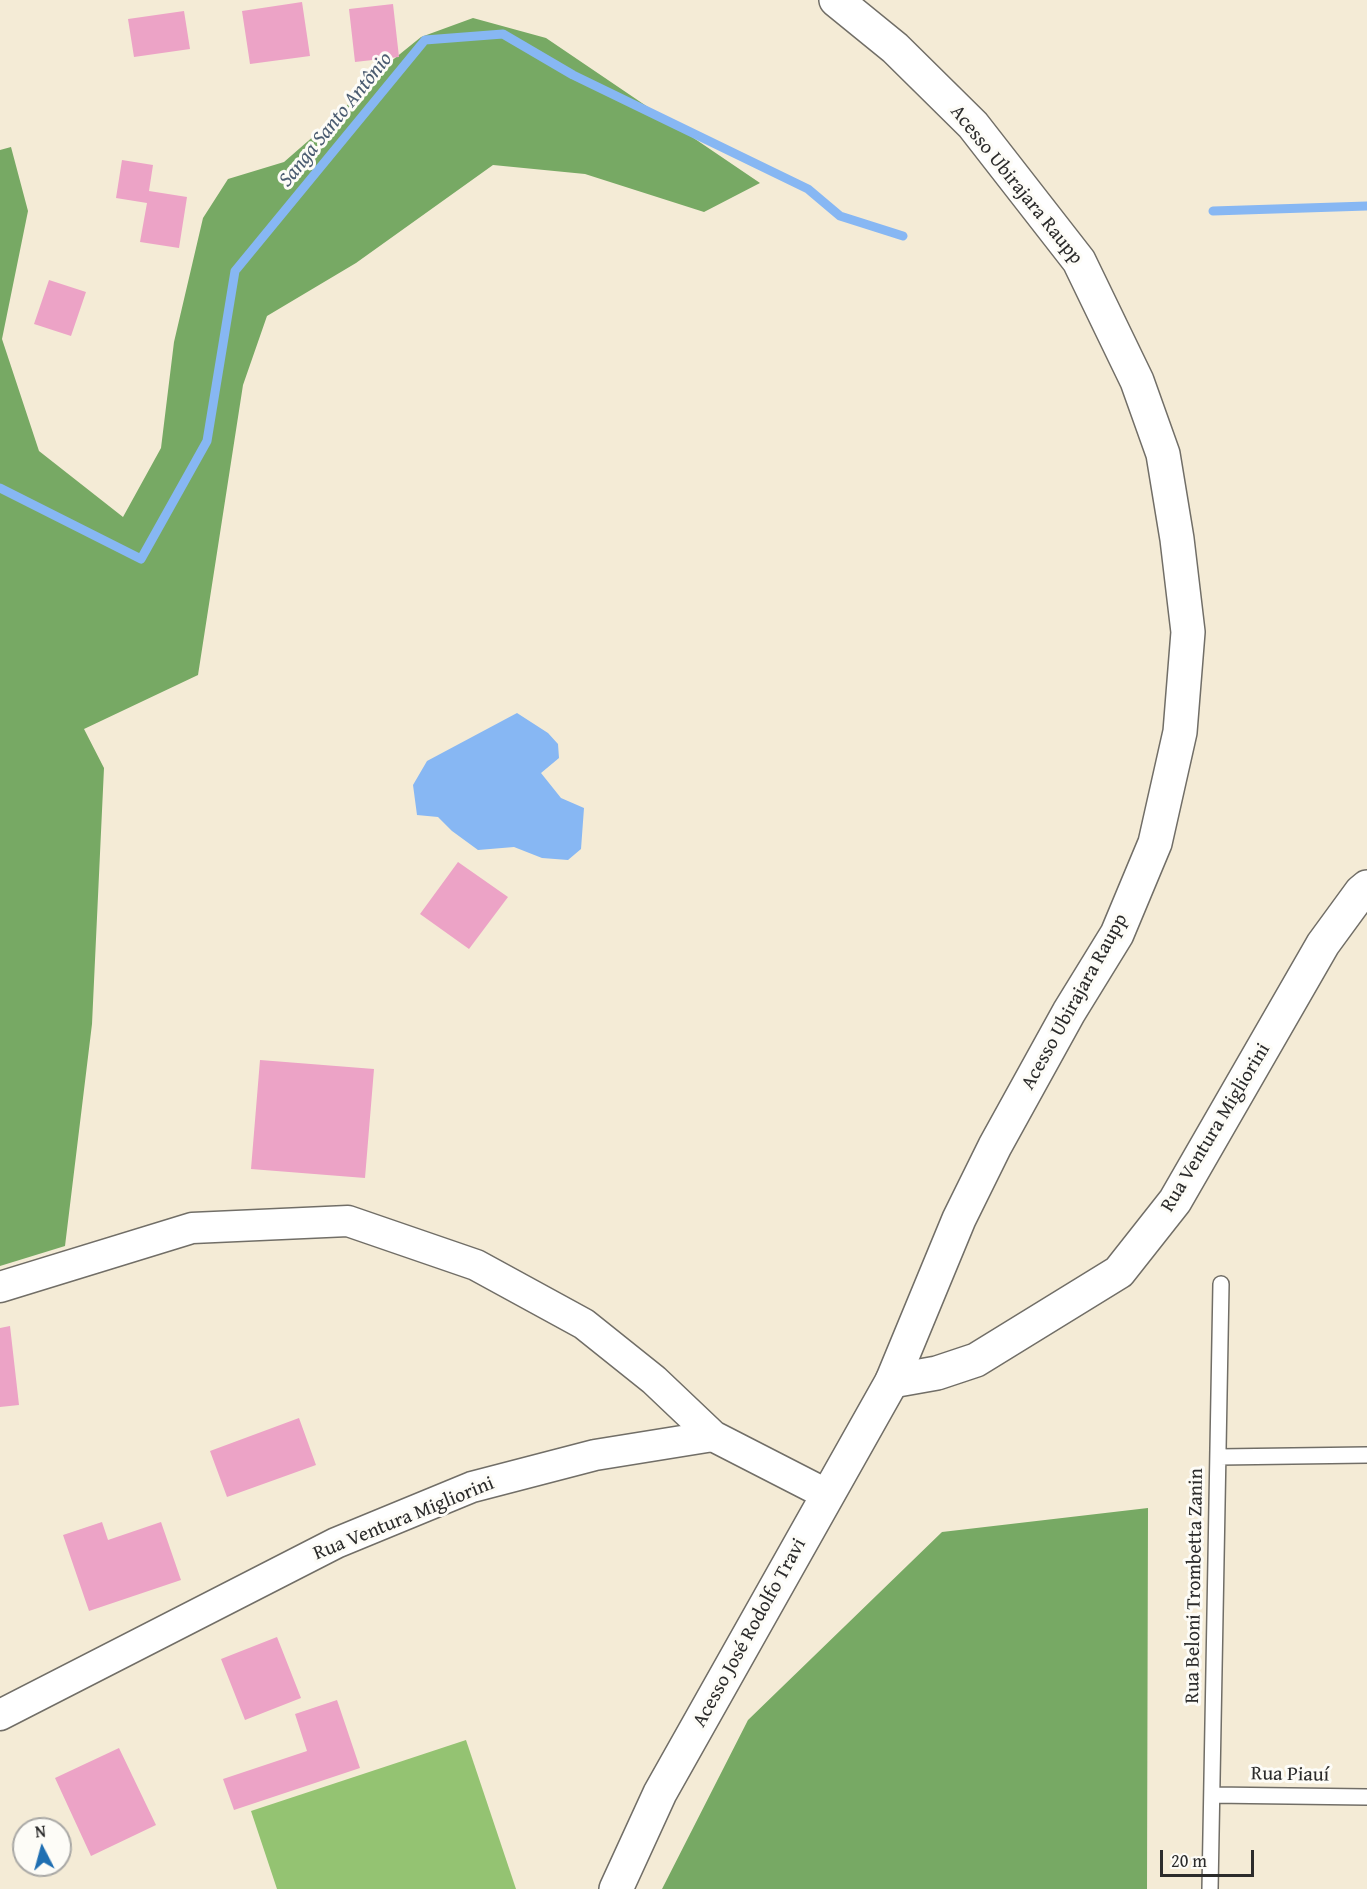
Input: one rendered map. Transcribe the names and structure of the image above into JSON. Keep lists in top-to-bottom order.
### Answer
{
  "streets": {
    "main road": ["Acesso Ubirajara Raupp", "Rua Ventura Migliorini", "Acesso José Rodolfo Travi"],
    "lane": ["Rua Beloni Trombetta Zanin", "Rua Piauí"]
  },
  "crossings": [
    ["Acesso Ubirajara Raupp", "Rua Ventura Migliorini"],
    ["Acesso Ubirajara Raupp", "Acesso José Rodolfo Travi"],
    ["Rua Ventura Migliorini", "Acesso José Rodolfo Travi"],
    ["Rua Beloni Trombetta Zanin", "Rua Piauí"]
  ],
  "water": ["Sanga Santo Antônio"],
  "scale_bar": "20 m",
  "north": "top"
}
